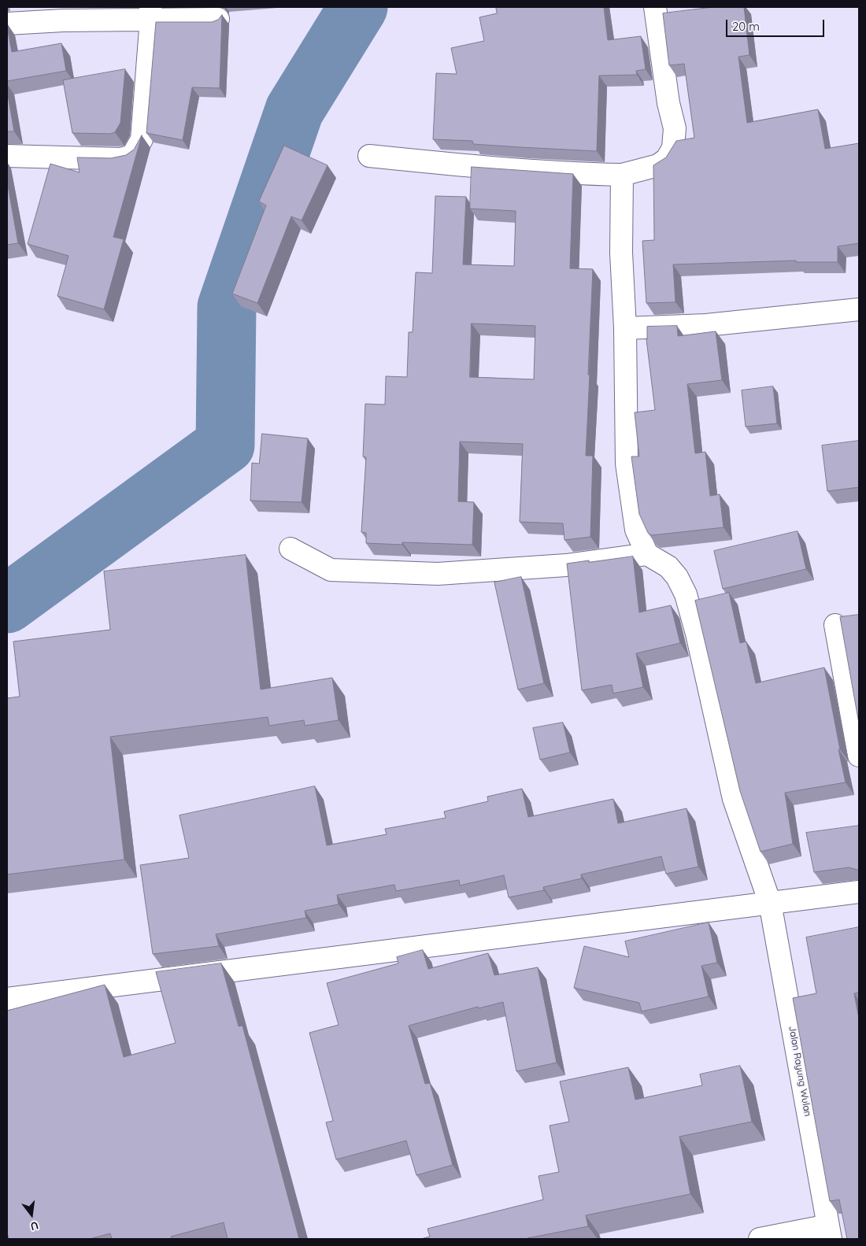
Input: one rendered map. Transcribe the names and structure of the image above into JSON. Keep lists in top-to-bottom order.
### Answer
{
  "streets": {
    "street": ["Jalan Rayung Wulan"]
  },
  "scale_bar": "20 m",
  "north": "bottom"
}
